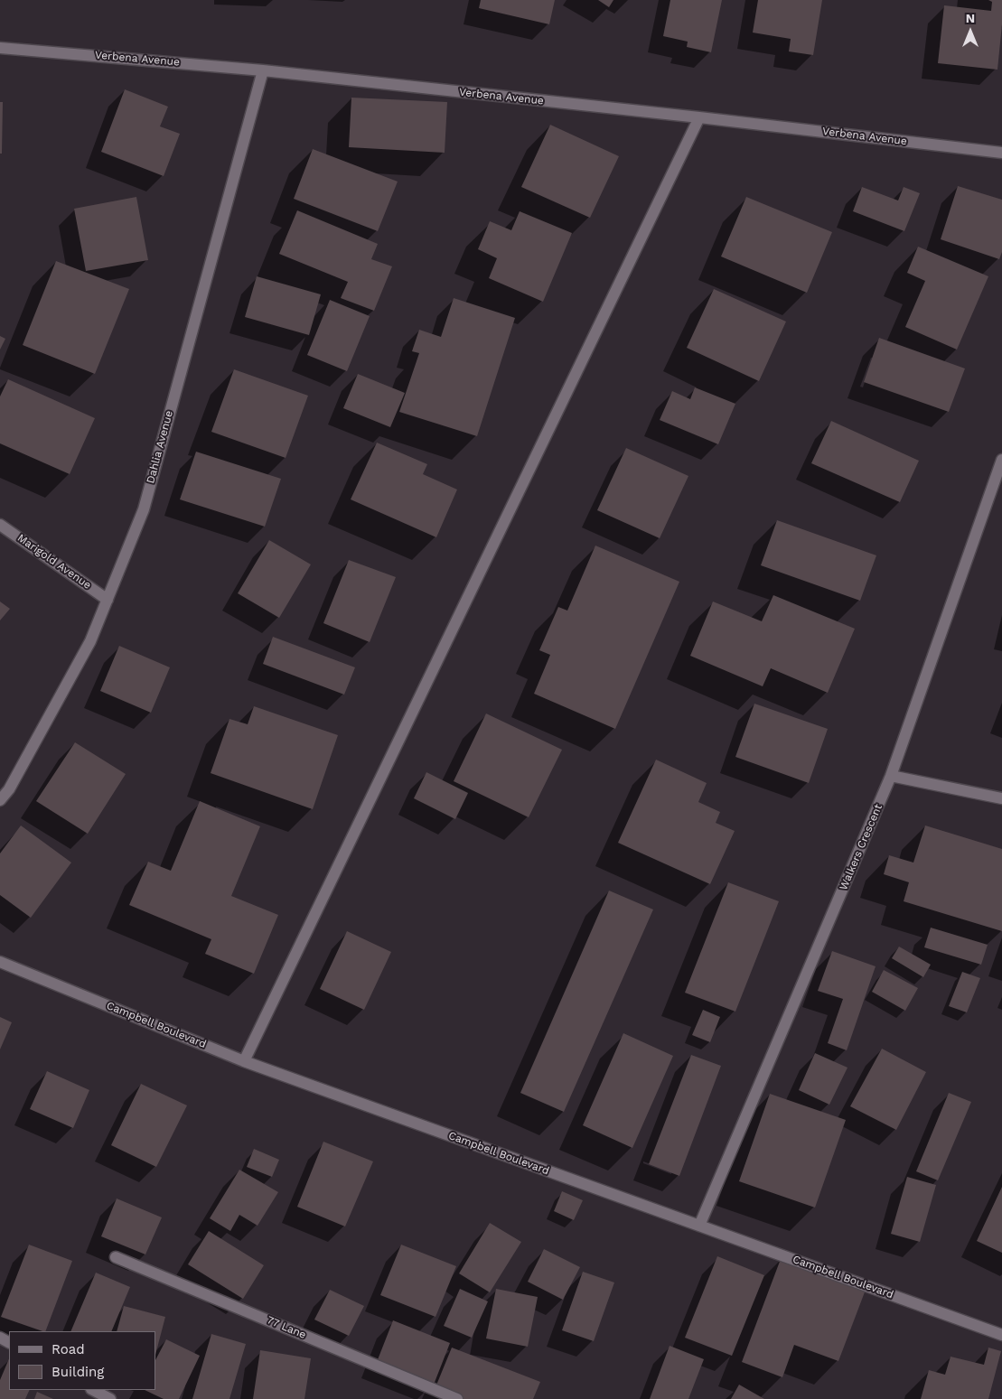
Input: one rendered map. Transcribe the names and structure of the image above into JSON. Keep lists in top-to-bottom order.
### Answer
{
  "streets": {
    "street": [
      "Verbena Avenue",
      "Dahlia Avenue",
      "Marigold Avenue",
      "Walkers Crescent",
      "Campbell Boulevard",
      "77 Lane"
    ]
  },
  "crossings": [
    ["Verbena Avenue", "Dahlia Avenue"],
    ["Dahlia Avenue", "Marigold Avenue"],
    ["Walkers Crescent", "Campbell Boulevard"]
  ],
  "legend": ["Road", "Building"],
  "north": "top"
}
